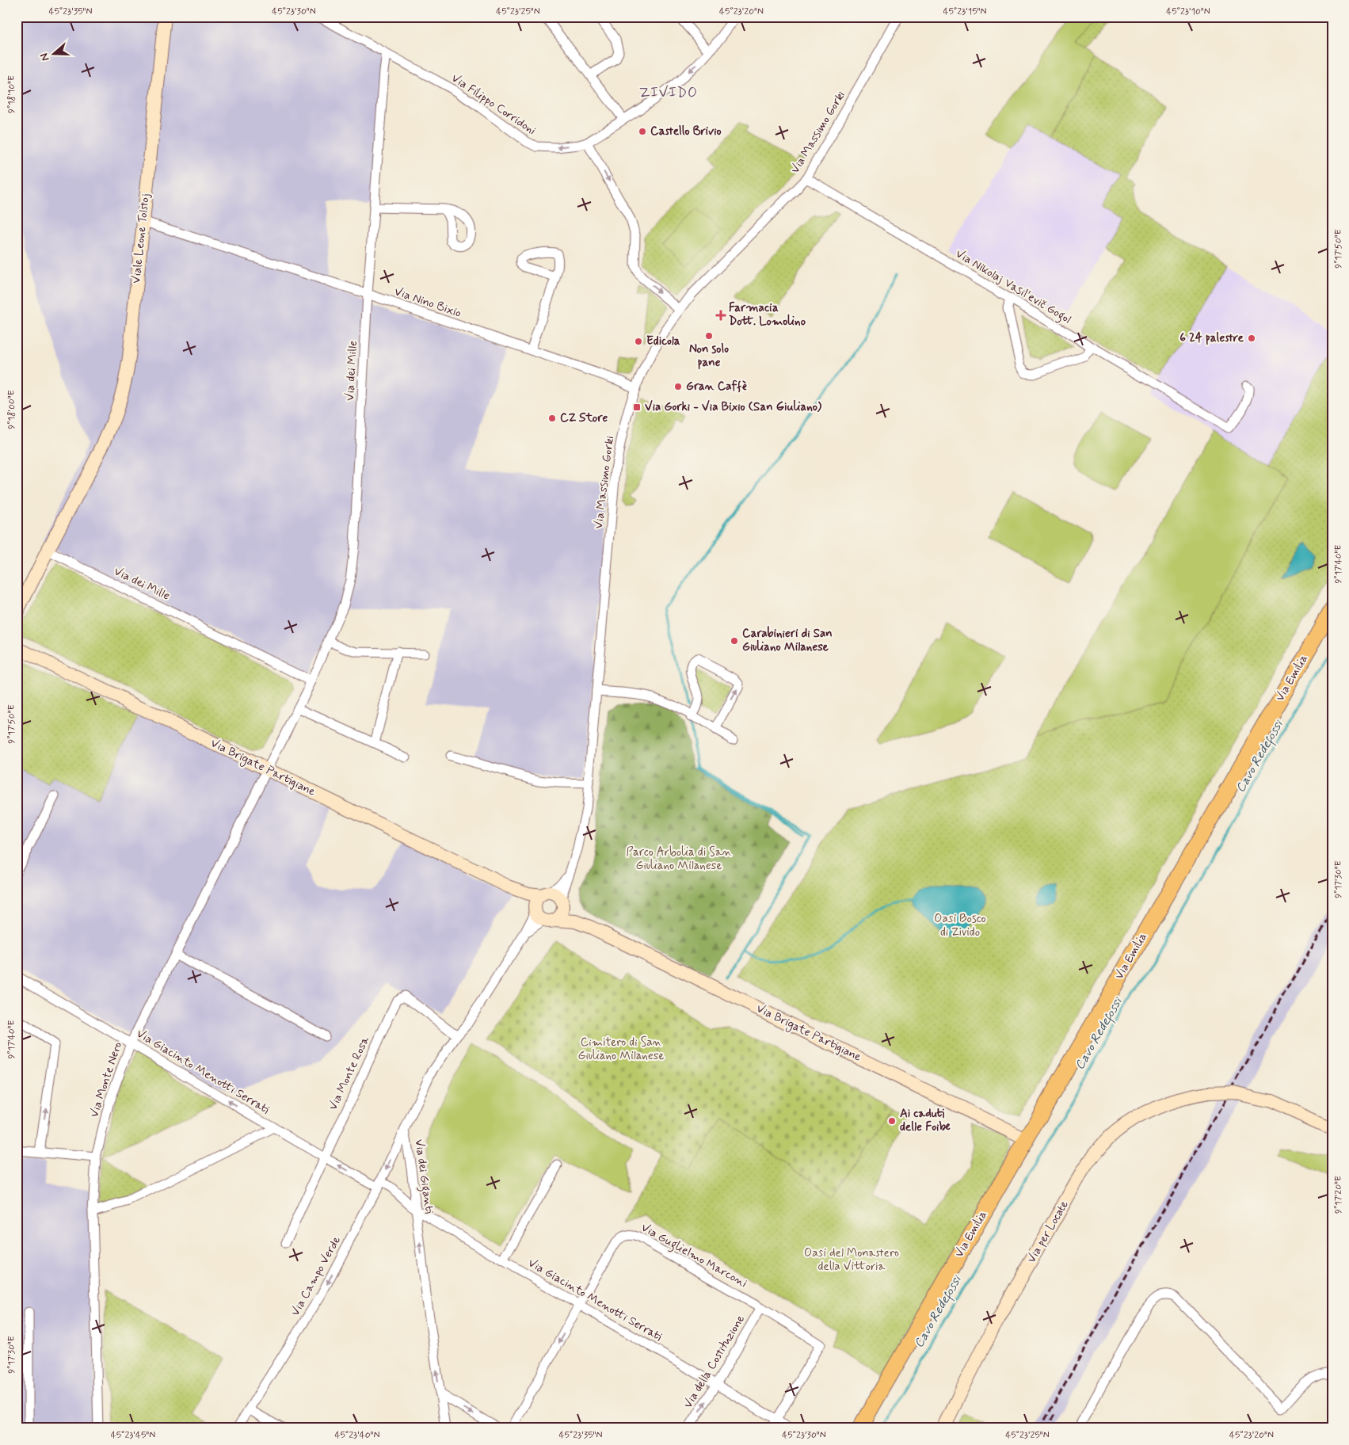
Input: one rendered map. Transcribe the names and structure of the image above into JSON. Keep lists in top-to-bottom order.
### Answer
{
  "streets": {
    "main road": ["Via Emilia"],
    "street": [
      "Via Filippo Corridoni",
      "Via Massimo Gorki",
      "Viale Leone Tolstoj",
      "Via Nikolaj Vasil'evič Gogol",
      "Via Nino Bixio",
      "Via dei Mille",
      "Via Brigate Partigiane",
      "Via Giacinto Menotti Serrati",
      "Via Monte Rosa",
      "Via Monte Nero",
      "Via dei Giganti",
      "Via per Locate",
      "Via Guglielmo Marconi",
      "Via Campo Verde",
      "Via della Costituzione"
    ]
  },
  "crossings": [
    ["Via Filippo Corridoni", "Via dei Mille"],
    ["Via Massimo Gorki", "Via Nikolaj Vasil'evič Gogol"],
    ["Via Massimo Gorki", "Via Nino Bixio"],
    ["Via Massimo Gorki", "Via Brigate Partigiane"],
    ["Via Massimo Gorki", "Via dei Giganti"],
    ["Viale Leone Tolstoj", "Via Nino Bixio"],
    ["Viale Leone Tolstoj", "Via dei Mille"],
    ["Via Nino Bixio", "Via dei Mille"],
    ["Via dei Mille", "Via Brigate Partigiane"],
    ["Via dei Mille", "Via Monte Nero"],
    ["Via Emilia", "Via Brigate Partigiane"],
    ["Via Brigate Partigiane", "Via Monte Nero"],
    ["Via Brigate Partigiane", "Via dei Giganti"],
    ["Via Giacinto Menotti Serrati", "Via Monte Rosa"],
    ["Via Giacinto Menotti Serrati", "Via Monte Nero"],
    ["Via Giacinto Menotti Serrati", "Via dei Giganti"],
    ["Via Giacinto Menotti Serrati", "Via Guglielmo Marconi"],
    ["Via Giacinto Menotti Serrati", "Via Campo Verde"],
    ["Via Giacinto Menotti Serrati", "Via della Costituzione"],
    ["Via Monte Rosa", "Via dei Giganti"],
    ["Via dei Giganti", "Via Campo Verde"],
    ["Via Guglielmo Marconi", "Via della Costituzione"]
  ],
  "one_way": ["Via Filippo Corridoni", "Via Campo Verde", "Via della Costituzione"],
  "districts": ["ZIVIDO"],
  "water": ["Cavo Redefossi"],
  "parks": [
    "Parco Arbolia di San Giuliano Milanese",
    "Oasi Bosco di Zivido",
    "Cimitero di San Giuliano Milanese",
    "Oasi del Monastero della Vittoria"
  ],
  "places": {
    "other": [
      "Castello Brivio",
      "Non solo pane",
      "6 24 palestre",
      "Edicola",
      "Gran Caffè",
      "CZ Store",
      "Carabinieri di San Giuliano Milanese",
      "Ai caduti delle Foibe"
    ],
    "health": ["Farmacia Dott. Lomolino"],
    "transit": ["Via Gorki - Via Bixio (San Giuliano)"]
  },
  "north": "left",
  "coordinates": [
    "45°23'35\"N",
    "45°23'30\"N",
    "45°23'25\"N",
    "45°23'20\"N",
    "45°23'15\"N",
    "45°23'10\"N",
    "9°18'10\"E",
    "9°17'50\"E",
    "9°18'00\"E",
    "9°17'40\"E",
    "9°17'30\"E",
    "9°17'20\"E",
    "45°23'45\"N",
    "45°23'40\"N"
  ]
}
